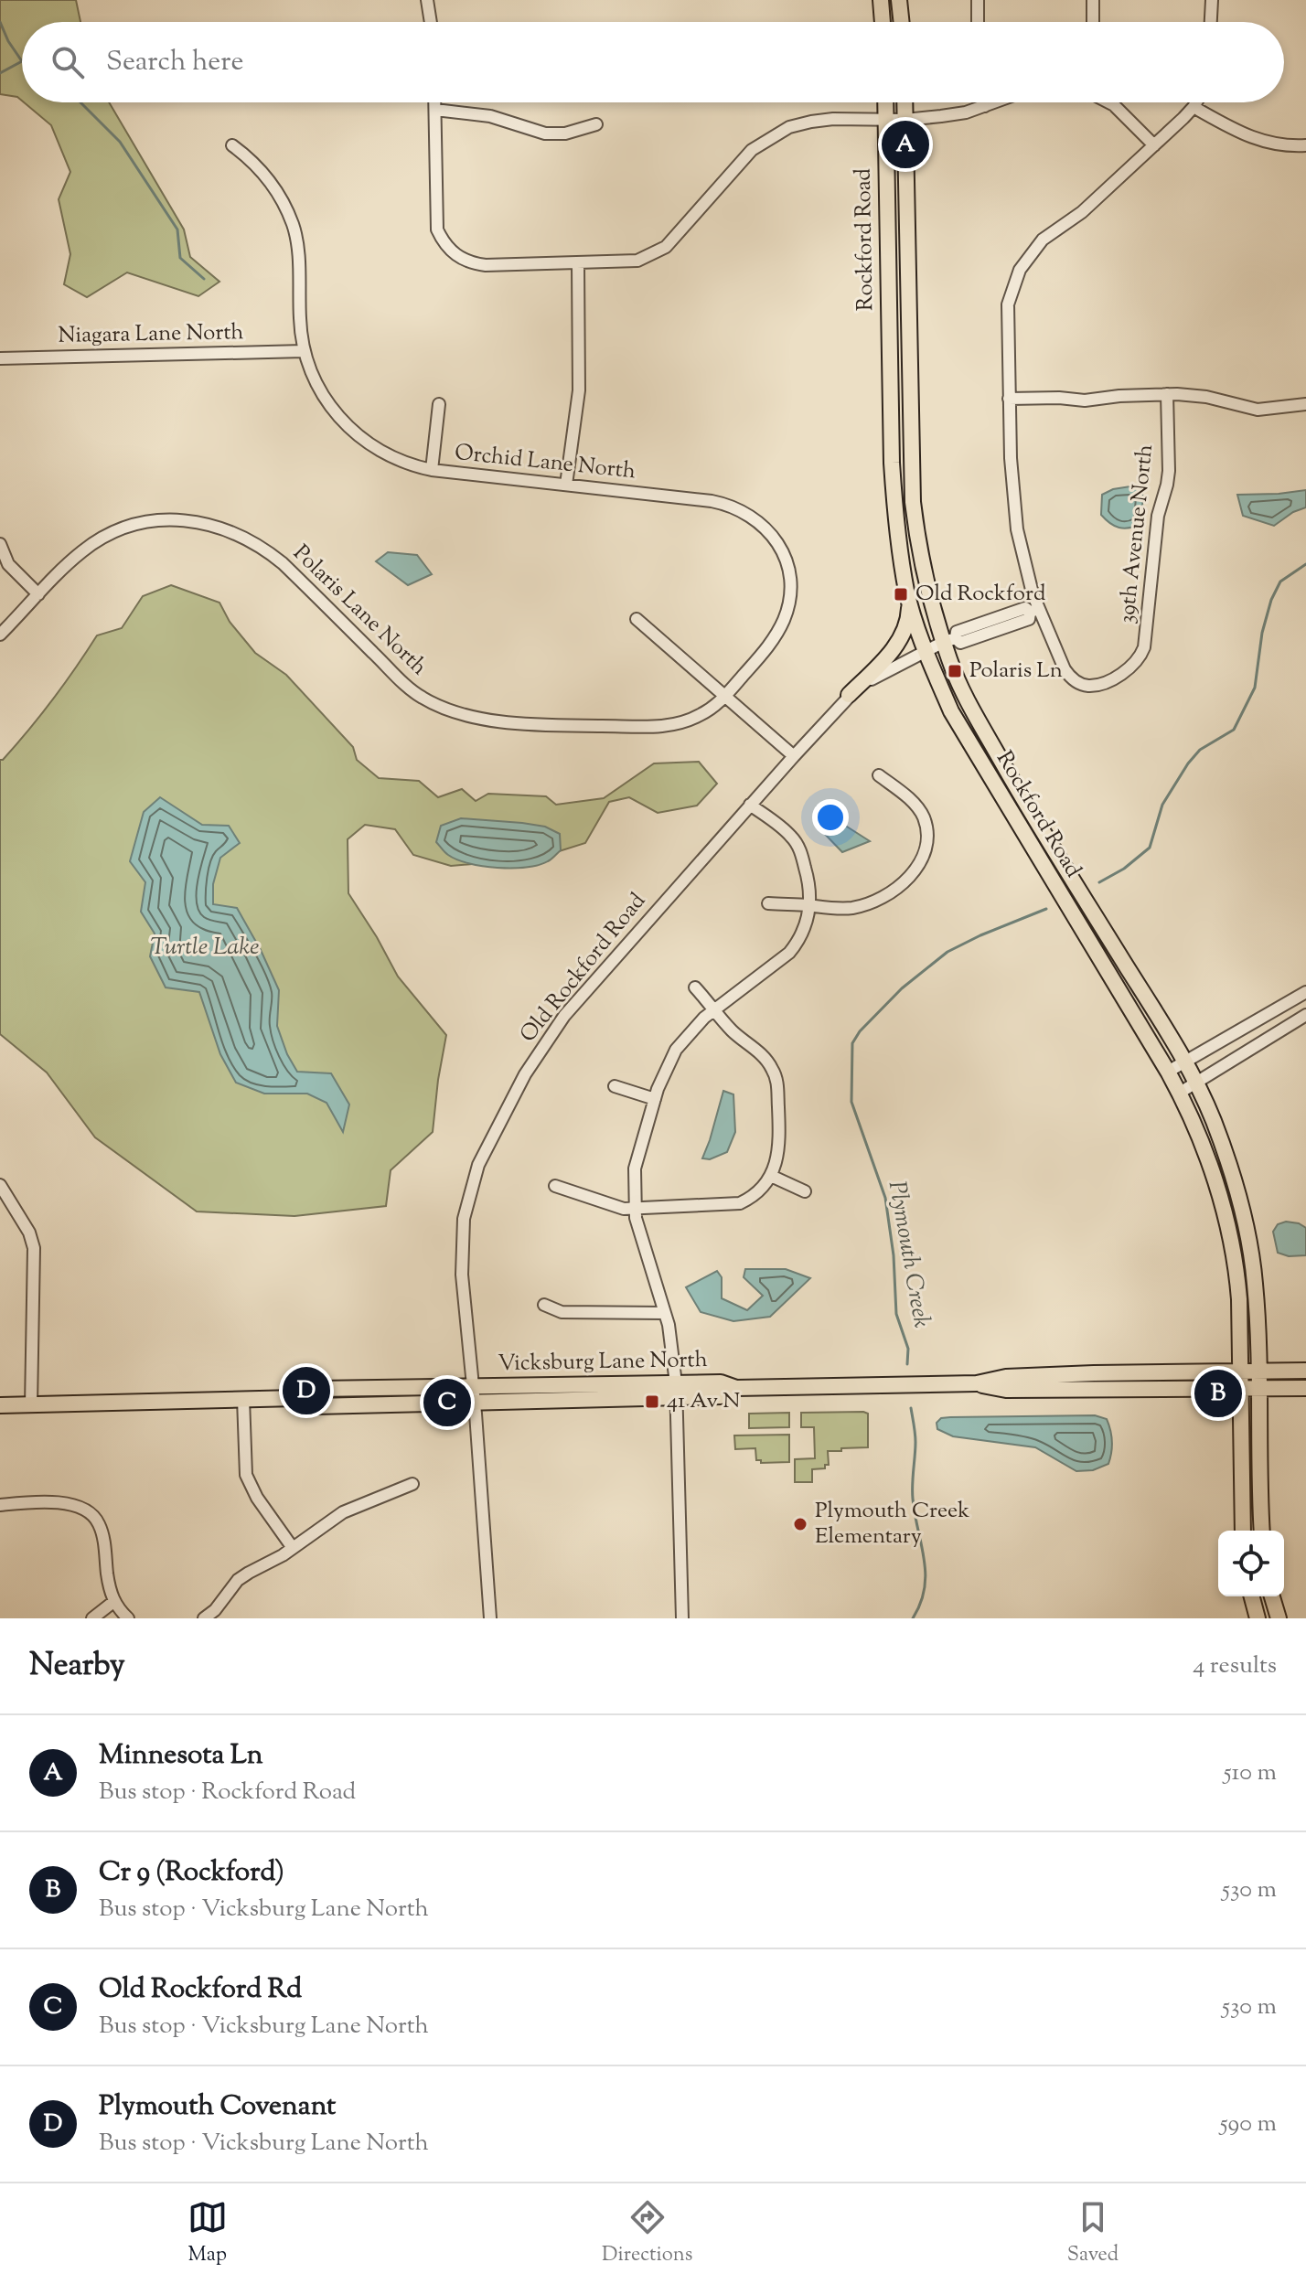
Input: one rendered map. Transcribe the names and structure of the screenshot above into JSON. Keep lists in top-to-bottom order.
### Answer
{
  "streets": {
    "main road": ["Rockford Road", "Vicksburg Lane North"],
    "street": [
      "Niagara Lane North",
      "Orchid Lane North",
      "39th Avenue North",
      "Polaris Lane North",
      "Old Rockford Road"
    ]
  },
  "crossings": [
    ["Rockford Road", "Old Rockford Road"],
    ["Rockford Road", "Vicksburg Lane North"],
    ["Niagara Lane North", "Orchid Lane North"],
    ["Orchid Lane North", "Polaris Lane North"],
    ["39th Avenue North", "Old Rockford Road"],
    ["Old Rockford Road", "Vicksburg Lane North"]
  ],
  "water": ["Turtle Lake", "Plymouth Creek"],
  "places": {
    "transit": ["Old Rockford", "Polaris Ln", "41 Av N"],
    "other": ["Plymouth Creek Elementary"]
  },
  "page": {
    "search": "Search here",
    "pins": [
      "A",
      "D",
      "B",
      "C"
    ],
    "heading": ["Nearby", "4 results"],
    "list": [
      {
        "mark": "A",
        "name": "Minnesota Ln",
        "note": "Bus stop · Rockford Road",
        "value": "510 m"
      },
      {
        "mark": "B",
        "name": "Cr 9 (Rockford)",
        "note": "Bus stop · Vicksburg Lane North",
        "value": "530 m"
      },
      {
        "mark": "C",
        "name": "Old Rockford Rd",
        "note": "Bus stop · Vicksburg Lane North",
        "value": "530 m"
      },
      {
        "mark": "D",
        "name": "Plymouth Covenant",
        "note": "Bus stop · Vicksburg Lane North",
        "value": "590 m"
      }
    ],
    "nav": ["Map", "Directions", "Saved"]
  }
}
